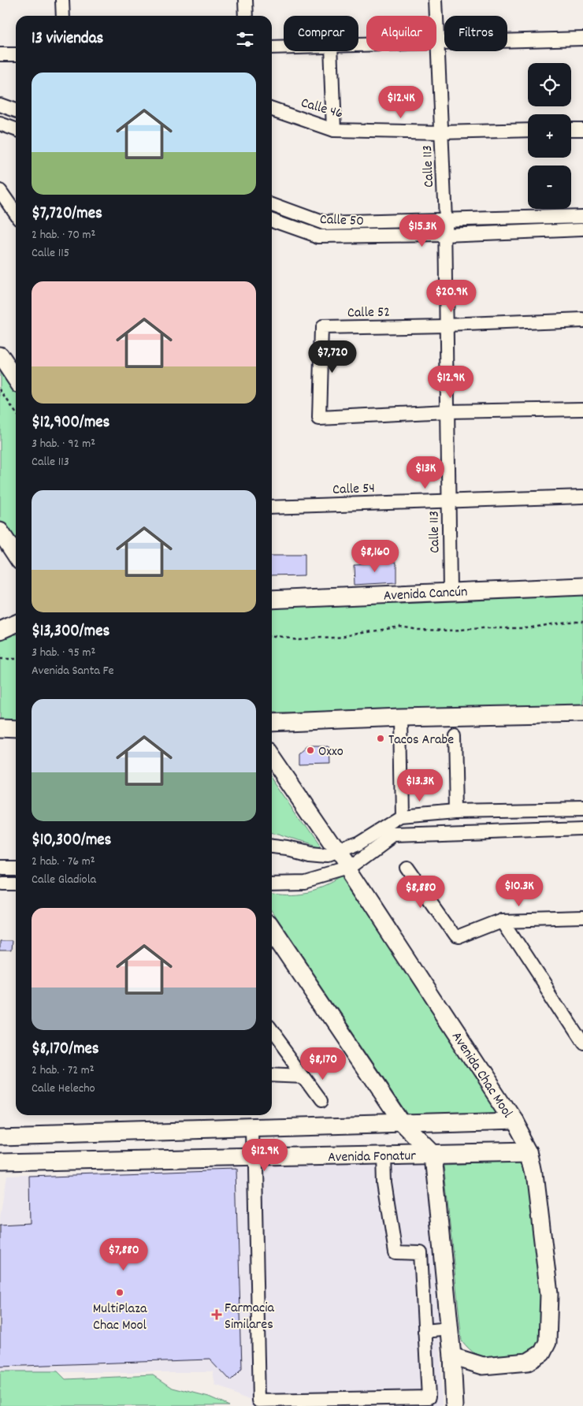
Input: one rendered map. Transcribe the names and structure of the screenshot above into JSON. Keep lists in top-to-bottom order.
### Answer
{
  "streets": {
    "main road": ["Avenida Cancún", "Avenida Chac Mool", "Avenida Fonatur"],
    "street": [
      "Calle 46",
      "Calle 113",
      "Calle 50",
      "Calle 52",
      "Calle 54"
    ]
  },
  "crossings": [
    ["Calle 46", "Calle 113"],
    ["Calle 113", "Calle 50"],
    ["Calle 113", "Calle 52"],
    ["Calle 113", "Calle 54"],
    ["Calle 113", "Avenida Cancún"],
    ["Avenida Chac Mool", "Avenida Fonatur"]
  ],
  "places": {
    "other": ["Tacos Arabe", "Oxxo", "MultiPlaza Chac Mool"],
    "health": ["Farmacia Similares"]
  },
  "page": {
    "chip": ["Comprar", "Alquilar", "Filtros"],
    "heading": "13 viviendas",
    "map_buttons": ["+", "−"],
    "list": [
      {
        "name": "$7,720/mes",
        "note": "2 hab. · 70 m² · Calle 115"
      },
      {
        "name": "$12,900/mes",
        "note": "3 hab. · 92 m² · Calle 113"
      },
      {
        "name": "$13,300/mes",
        "note": "3 hab. · 95 m² · Avenida Santa Fe"
      },
      {
        "name": "$10,300/mes",
        "note": "2 hab. · 76 m² · Calle Gladiola"
      },
      {
        "name": "$8,170/mes",
        "note": "2 hab. · 72 m² · Calle Helecho"
      }
    ],
    "price": [
      "$12.4K",
      "$15.3K",
      "$20.9K",
      "$7,720",
      "$12.9K",
      "$13K",
      "$8,160",
      "$13.3K",
      "$10.3K",
      "$8,880",
      "$8,170",
      "$12.9K",
      "$7,880"
    ]
  }
}
